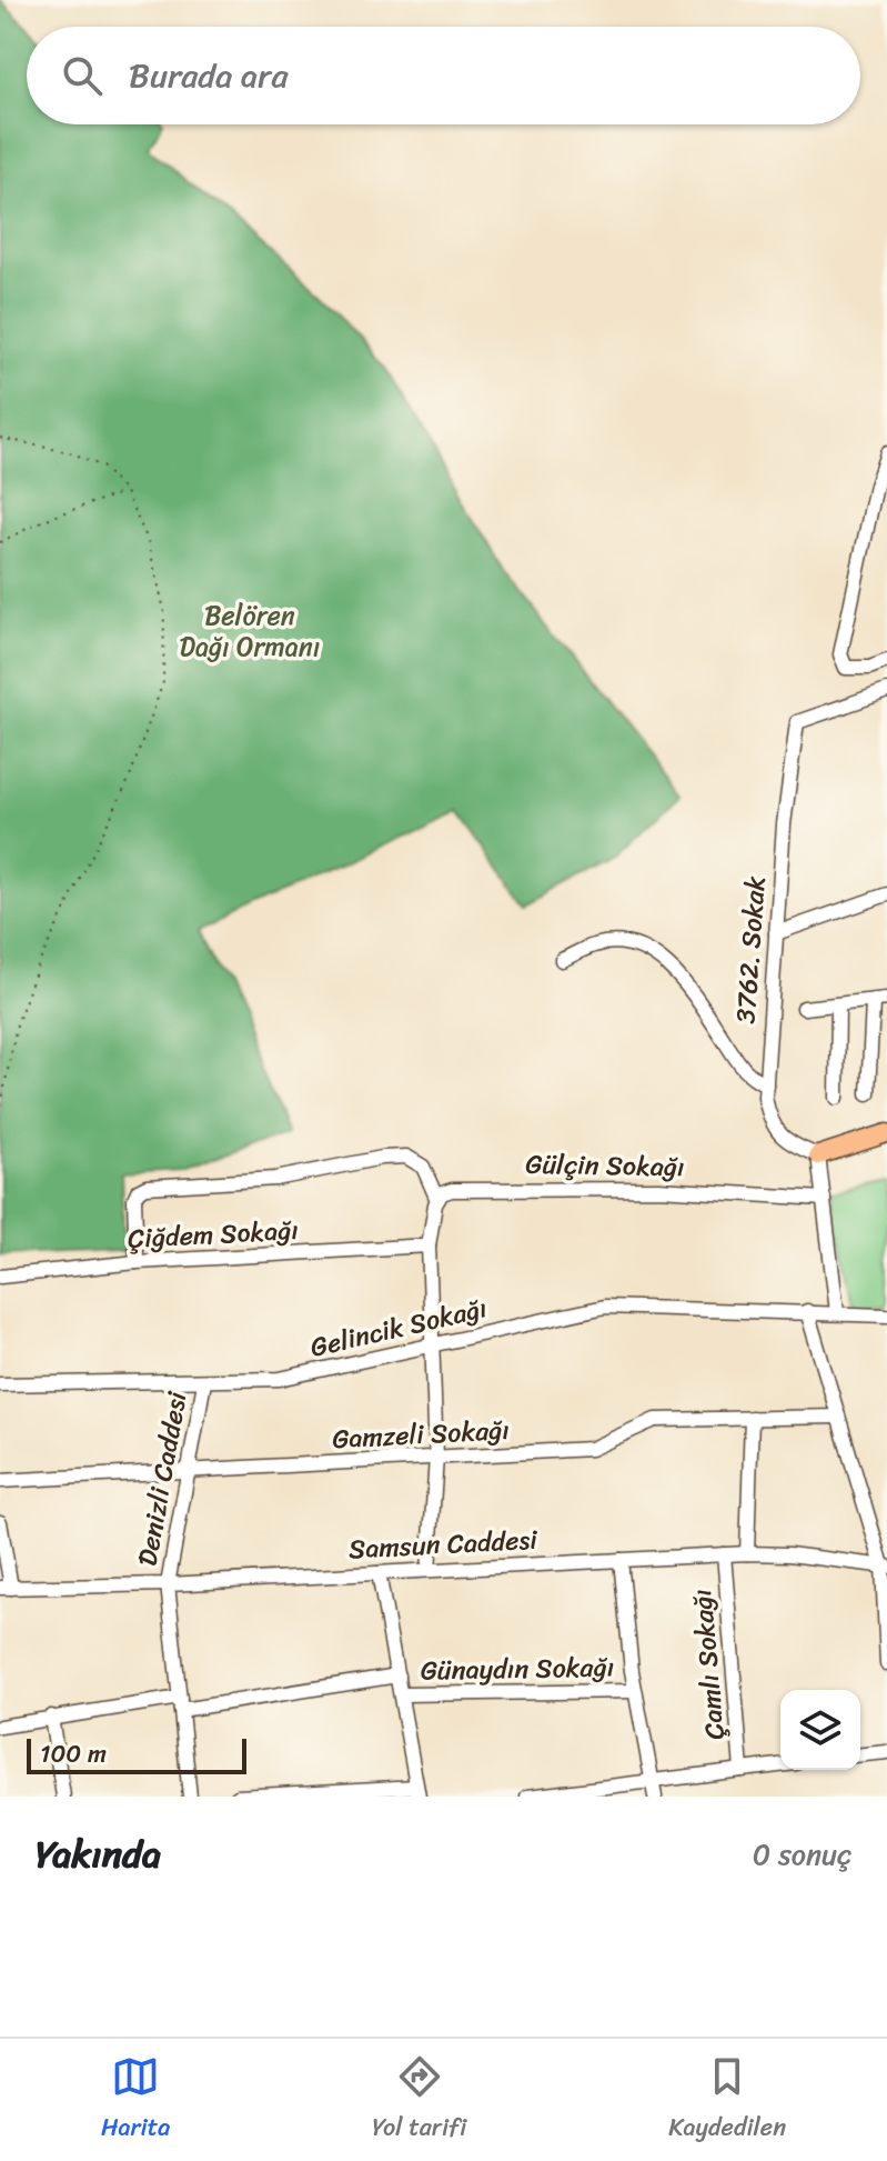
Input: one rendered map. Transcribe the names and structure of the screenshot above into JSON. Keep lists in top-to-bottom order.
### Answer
{
  "streets": {
    "street": [
      "3762. Sokak",
      "Gülçin Sokağı",
      "Çiğdem Sokağı",
      "Gelincik Sokağı",
      "Gamzeli Sokağı",
      "Denizli Caddesi",
      "Samsun Caddesi",
      "Çamlı Sokağı",
      "Günaydın Sokağı"
    ]
  },
  "crossings": [
    ["Gelincik Sokağı", "Denizli Caddesi"],
    ["Gamzeli Sokağı", "Denizli Caddesi"],
    ["Denizli Caddesi", "Samsun Caddesi"],
    ["Denizli Caddesi", "Günaydın Sokağı"],
    ["Samsun Caddesi", "Çamlı Sokağı"]
  ],
  "parks": ["Belören Dağı Ormanı"],
  "scale_bar": "100 m",
  "page": {
    "search": "Burada ara",
    "scale": "100 m",
    "heading": ["Yakında", "0 sonuç"],
    "nav": ["Harita", "Yol tarifi", "Kaydedilen"]
  }
}
